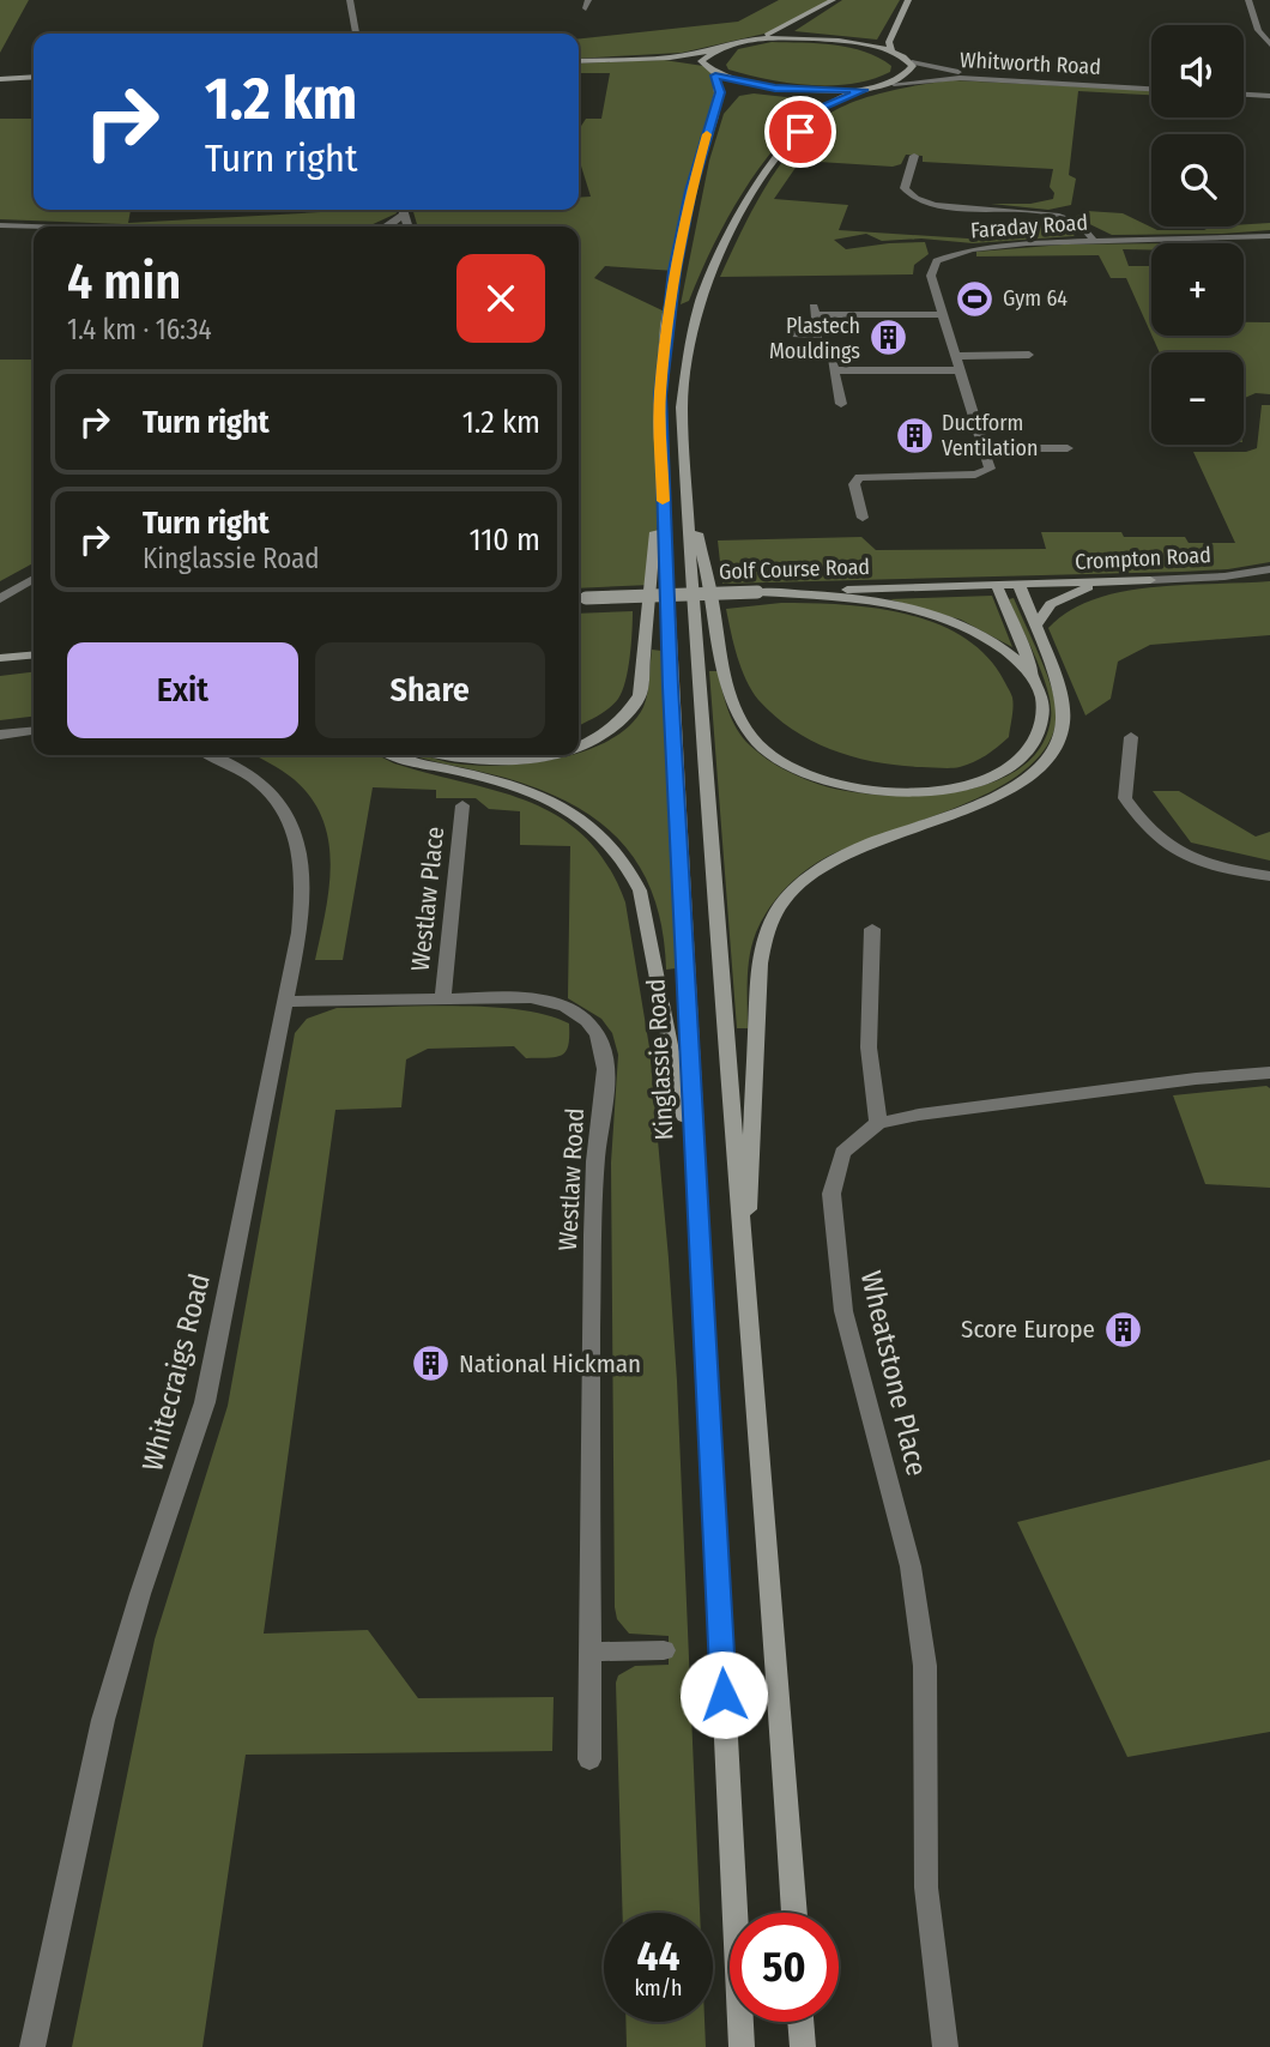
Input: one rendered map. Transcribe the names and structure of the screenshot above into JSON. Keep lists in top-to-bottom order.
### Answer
{
  "streets": {
    "main road": ["Crompton Road", "Golf Course Road", "Kinglassie Road"],
    "street": [
      "Whitworth Road",
      "Faraday Road",
      "Westlaw Place",
      "Westlaw Road",
      "Whitecraigs Road",
      "Wheatstone Place"
    ]
  },
  "crossings": [
    ["Crompton Road", "Golf Course Road"],
    ["Westlaw Place", "Westlaw Road"],
    ["Westlaw Road", "Whitecraigs Road"]
  ],
  "places": {
    "sports": ["Gym 64"],
    "building": [
      "Plastech Mouldings",
      "Ductform Ventilation",
      "Score Europe",
      "National Hickman"
    ]
  },
  "page": {
    "map_buttons": ["+", "−"],
    "turn": ["1.2 km", "Turn right"],
    "heading": ["4 min", "1.4 km · 16:34"],
    "list": [
      {
        "name": "Turn right",
        "value": "1.2 km"
      },
      {
        "name": "Turn right",
        "note": "Kinglassie Road",
        "value": "110 m"
      }
    ],
    "buttons": ["Exit", "Share"],
    "speed": "44 km/h",
    "limit": "50"
  }
}
